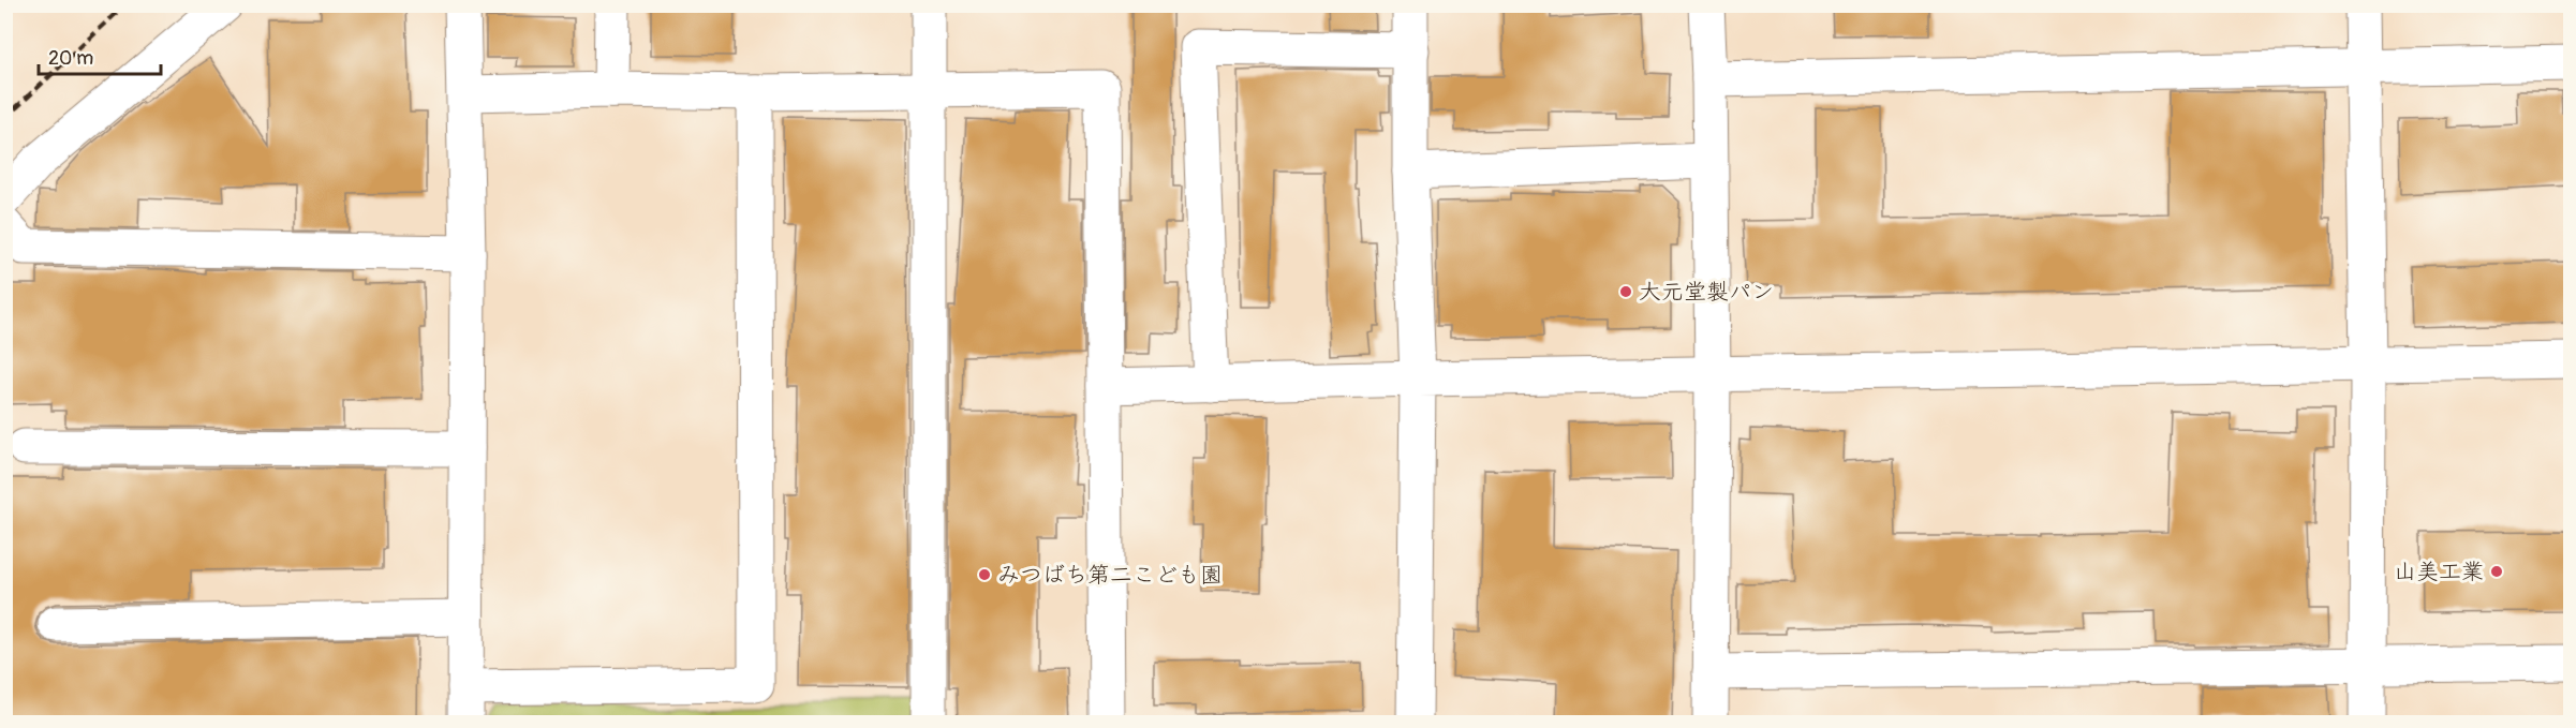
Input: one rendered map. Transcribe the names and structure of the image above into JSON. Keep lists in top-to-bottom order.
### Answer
{
  "places": ["大元堂製パン", "山美工業", "みつばち第二こども園"],
  "scale_bar": "20 m"
}
